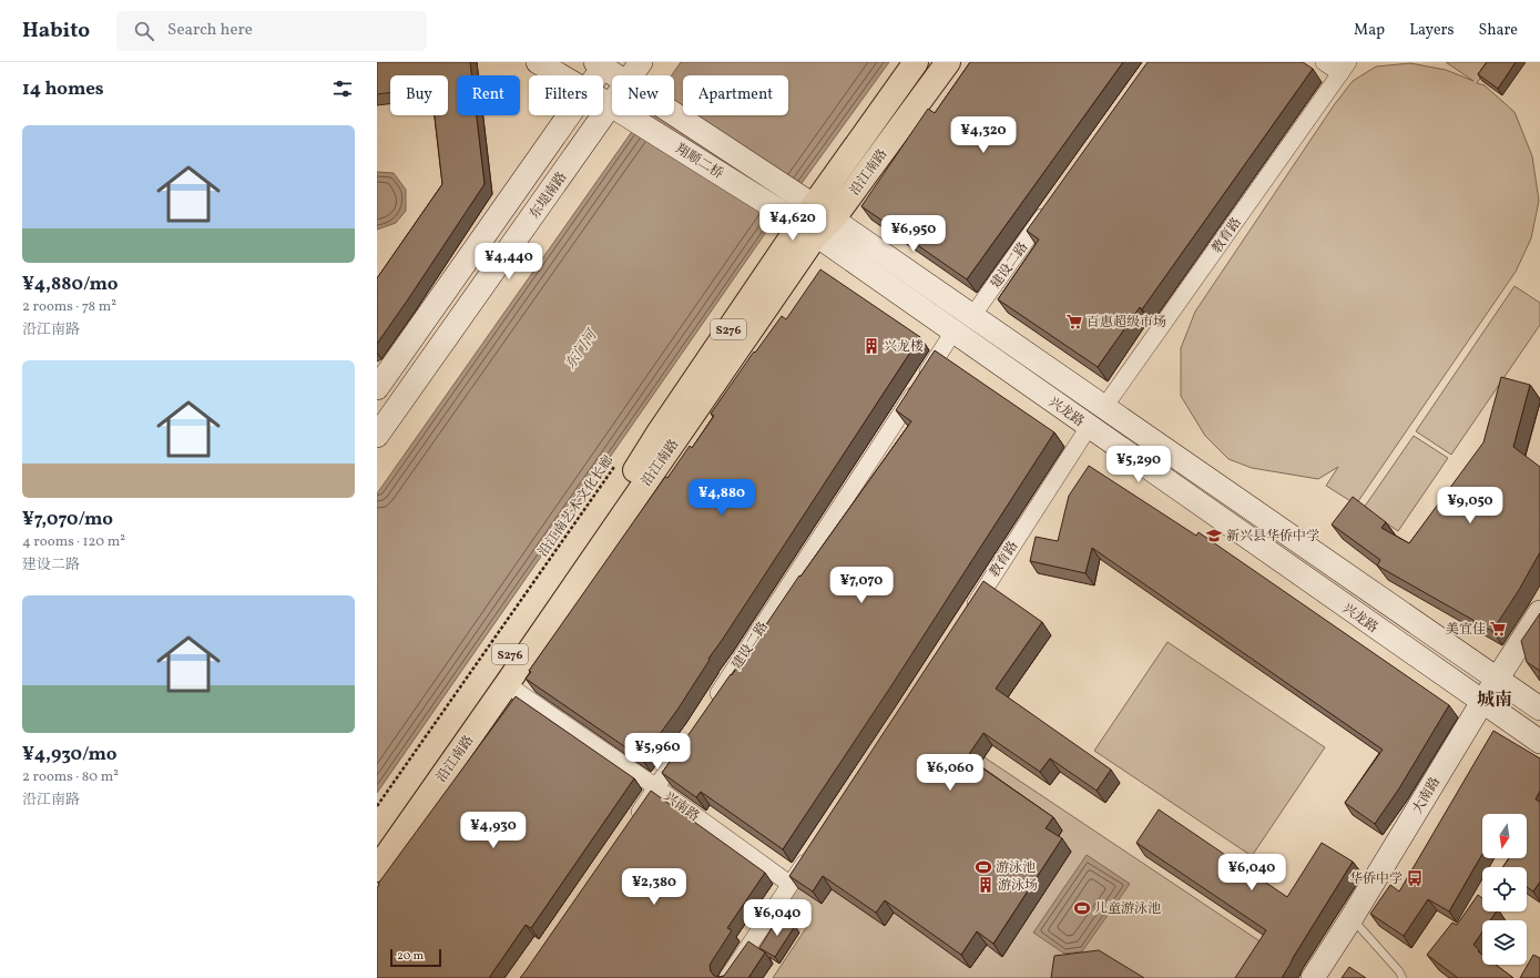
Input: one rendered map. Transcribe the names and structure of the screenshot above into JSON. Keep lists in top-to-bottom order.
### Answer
{
  "streets": {
    "main road": [
      "翔顺二桥",
      "沿江南路",
      "东堤南路",
      "S276",
      "兴龙路",
      "大南路"
    ],
    "street": ["教育路", "建设二路", "兴南路"],
    "path": ["沿江南艺术文化长廊"]
  },
  "crossings": [
    ["翔顺二桥", "沿江南路"],
    ["翔顺二桥", "东堤南路"],
    ["翔顺二桥", "兴龙路"],
    ["沿江南路", "兴龙路"],
    ["沿江南路", "兴南路"],
    ["教育路", "兴龙路"],
    ["建设二路", "兴龙路"],
    ["兴龙路", "大南路"]
  ],
  "districts": ["城南"],
  "water": ["东门河"],
  "places": {
    "supermarket": ["百惠超级市场", "美宜佳"],
    "building": ["兴龙楼", "游泳场"],
    "school or university": ["新兴县华侨中学"],
    "sports": ["游泳池", "儿童游泳池"],
    "bus stop": ["华侨中学"]
  },
  "scale_bar": "20 m",
  "north": "bottom",
  "page": {
    "header": "Habito",
    "search": "Search here",
    "nav": ["Map", "Layers", "Share"],
    "heading": "14 homes",
    "chip": [
      "Buy",
      "Rent",
      "Filters",
      "New",
      "Apartment"
    ],
    "list": [
      {
        "name": "¥4,880/mo",
        "note": "2 rooms · 78 m² · 沿江南路"
      },
      {
        "name": "¥7,070/mo",
        "note": "4 rooms · 120 m² · 建设二路"
      },
      {
        "name": "¥4,930/mo",
        "note": "2 rooms · 80 m² · 沿江南路"
      }
    ],
    "price": [
      "¥4,320",
      "¥4,620",
      "¥6,950",
      "¥4,440",
      "¥5,290",
      "¥4,880",
      "¥9,050",
      "¥7,070",
      "¥5,960",
      "¥6,060",
      "¥4,930",
      "¥6,040",
      "¥2,380",
      "¥6,040"
    ],
    "scale": "20 m"
  }
}
